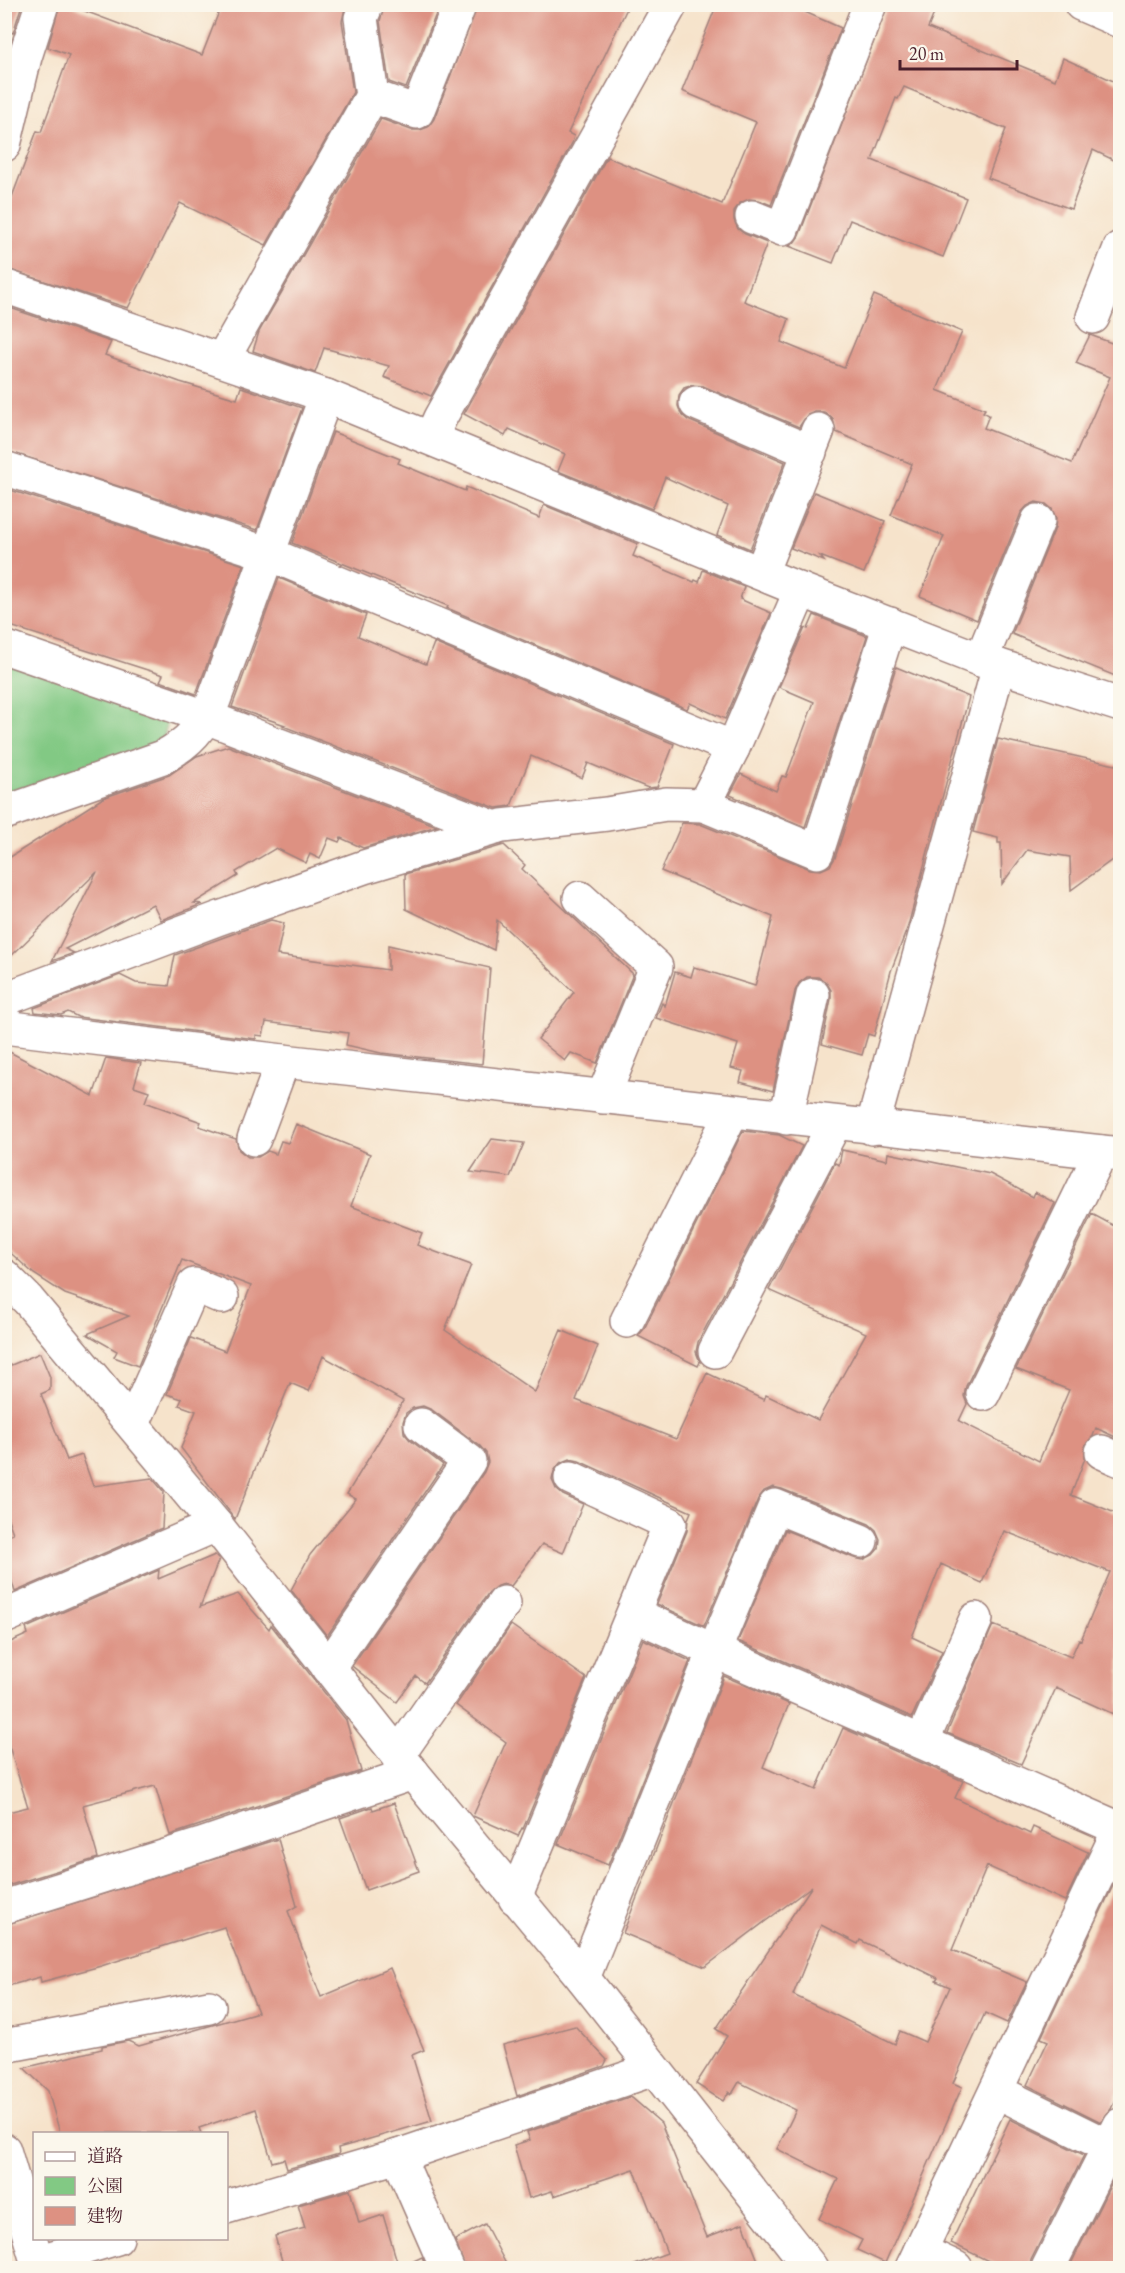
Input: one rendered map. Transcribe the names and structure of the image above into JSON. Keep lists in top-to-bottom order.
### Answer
{
  "legend": ["道路", "公園", "建物"],
  "scale_bar": "20 m"
}
